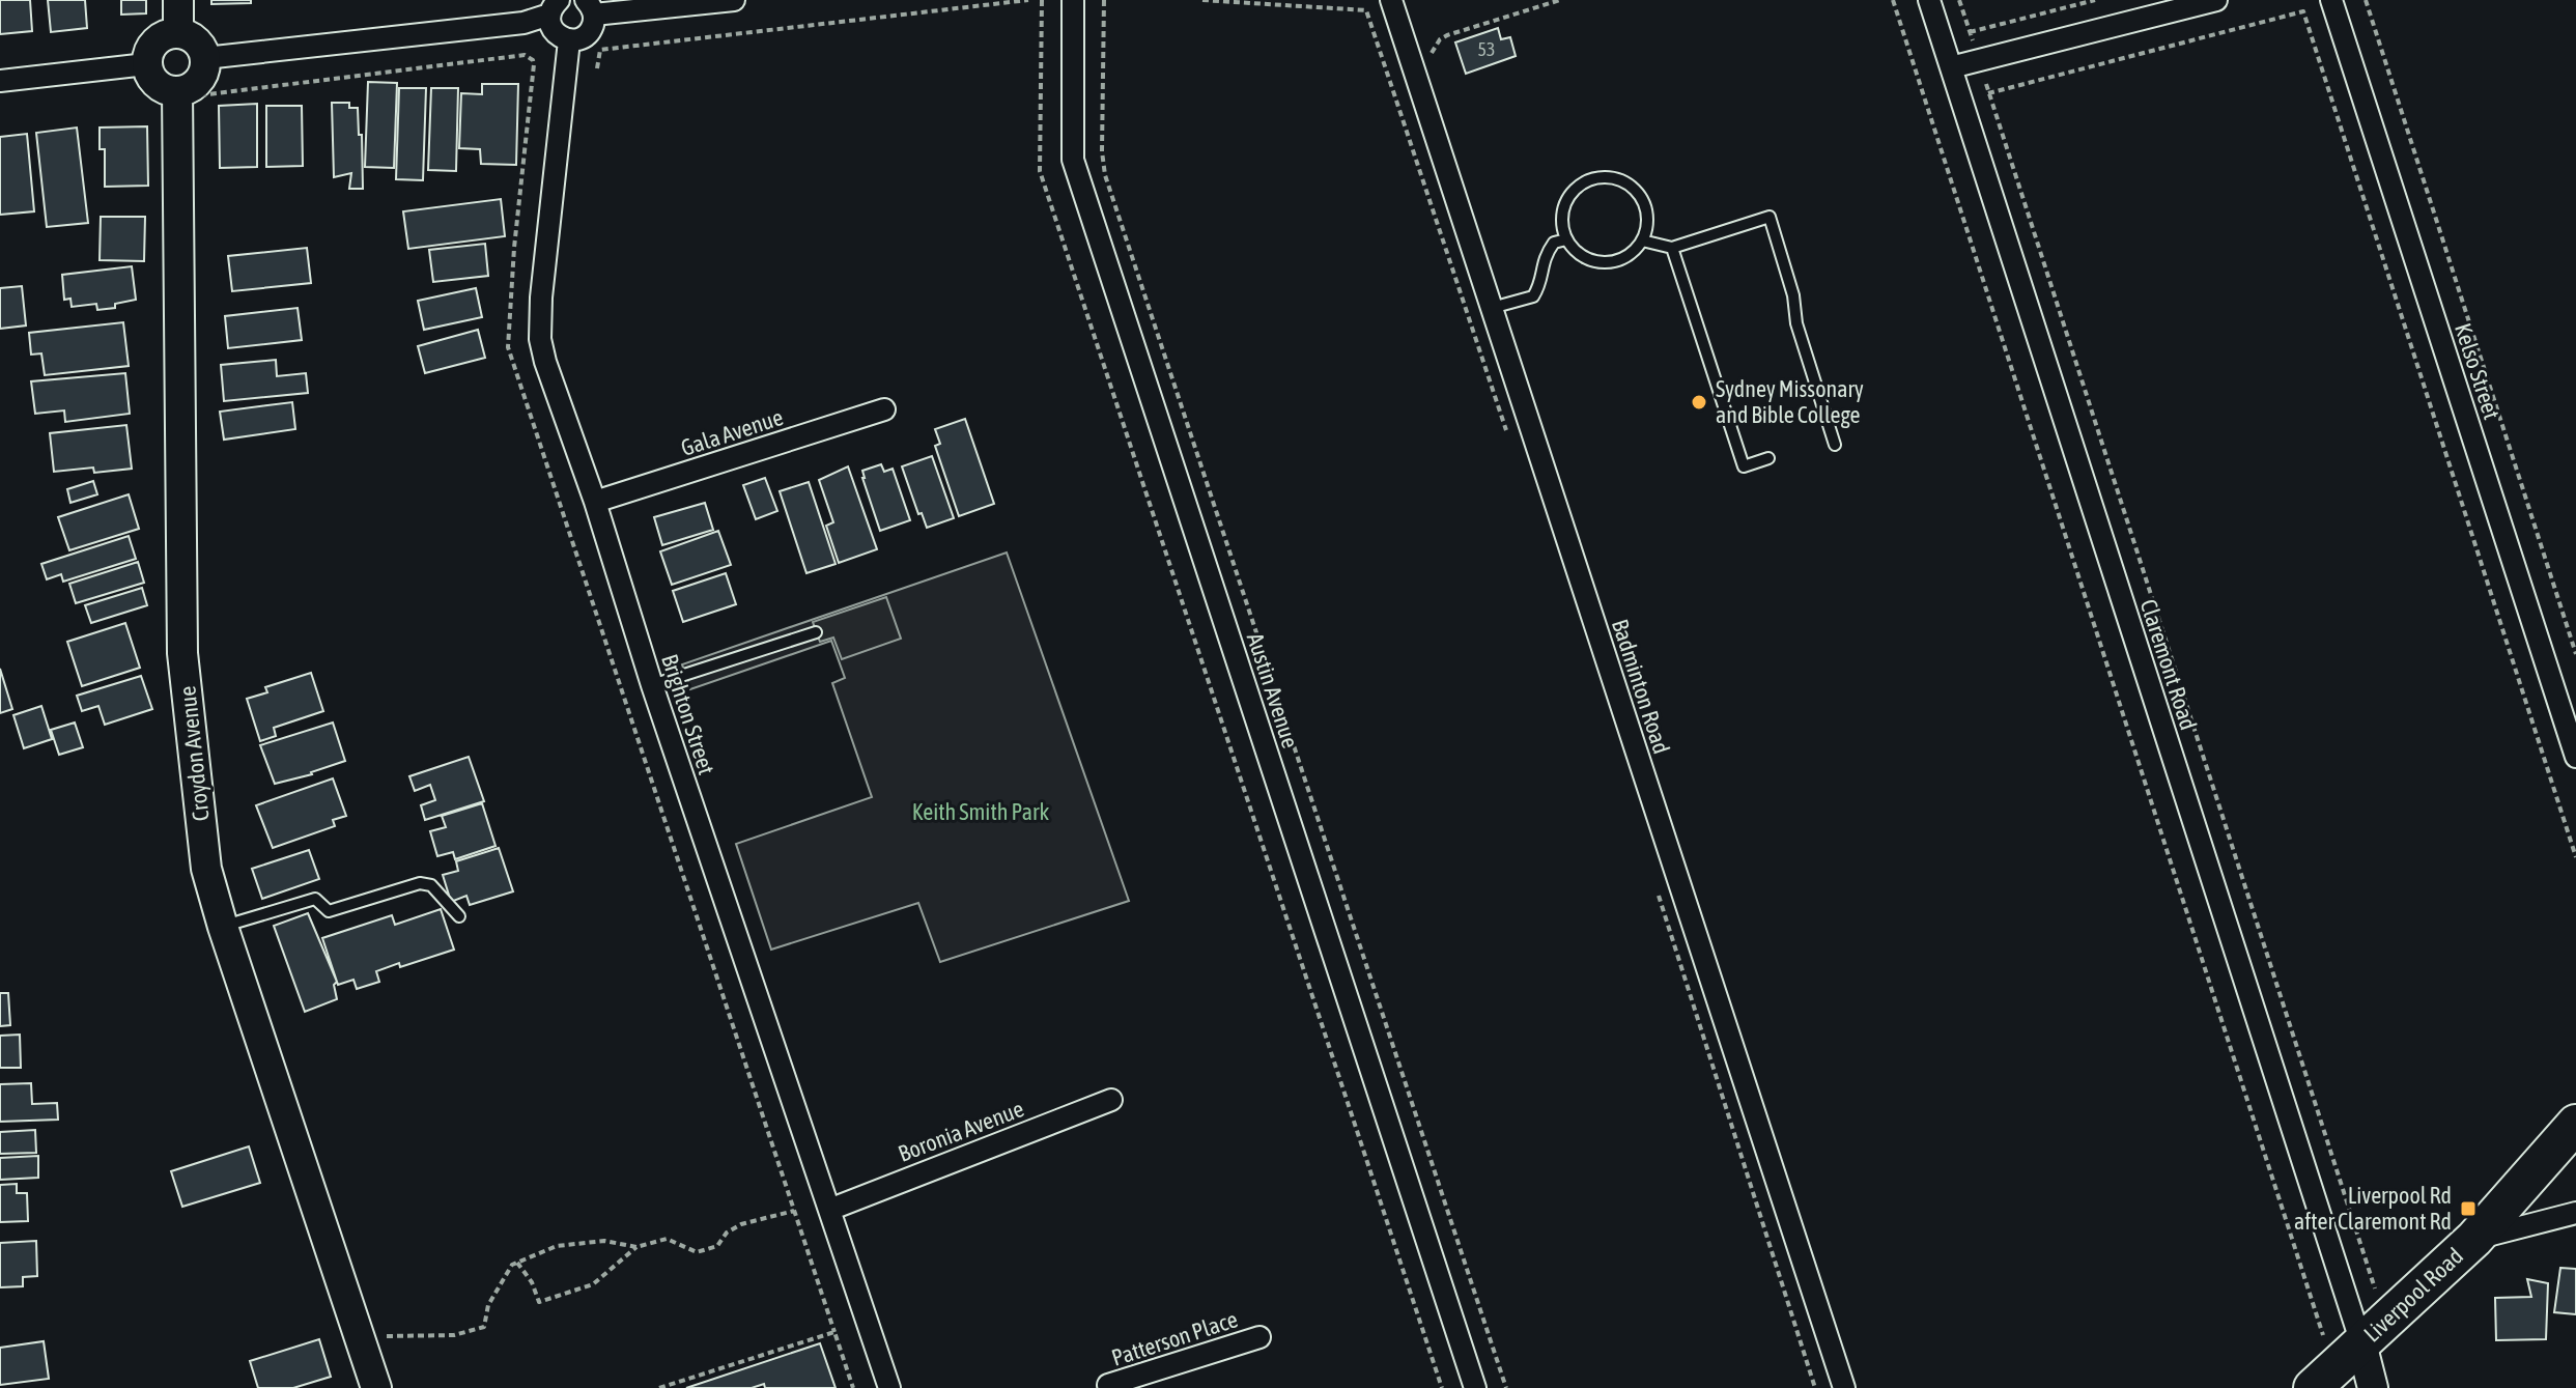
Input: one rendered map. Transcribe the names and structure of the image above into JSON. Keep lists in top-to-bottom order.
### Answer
{
  "streets": {
    "highway": ["Liverpool Road"],
    "street": [
      "Kelso Street",
      "Gala Avenue",
      "Claremont Road",
      "Badminton Road",
      "Austin Avenue",
      "Brighton Street",
      "Croydon Avenue",
      "Boronia Avenue",
      "Patterson Place"
    ]
  },
  "crossings": [
    ["Gala Avenue", "Brighton Street"],
    ["Claremont Road", "Liverpool Road"],
    ["Brighton Street", "Boronia Avenue"]
  ],
  "parks": ["Keith Smith Park"],
  "places": {
    "other": ["Sydney Missonary and Bible College"],
    "transit": ["Liverpool Rd after Claremont Rd"]
  },
  "house_numbers": ["53"]
}
